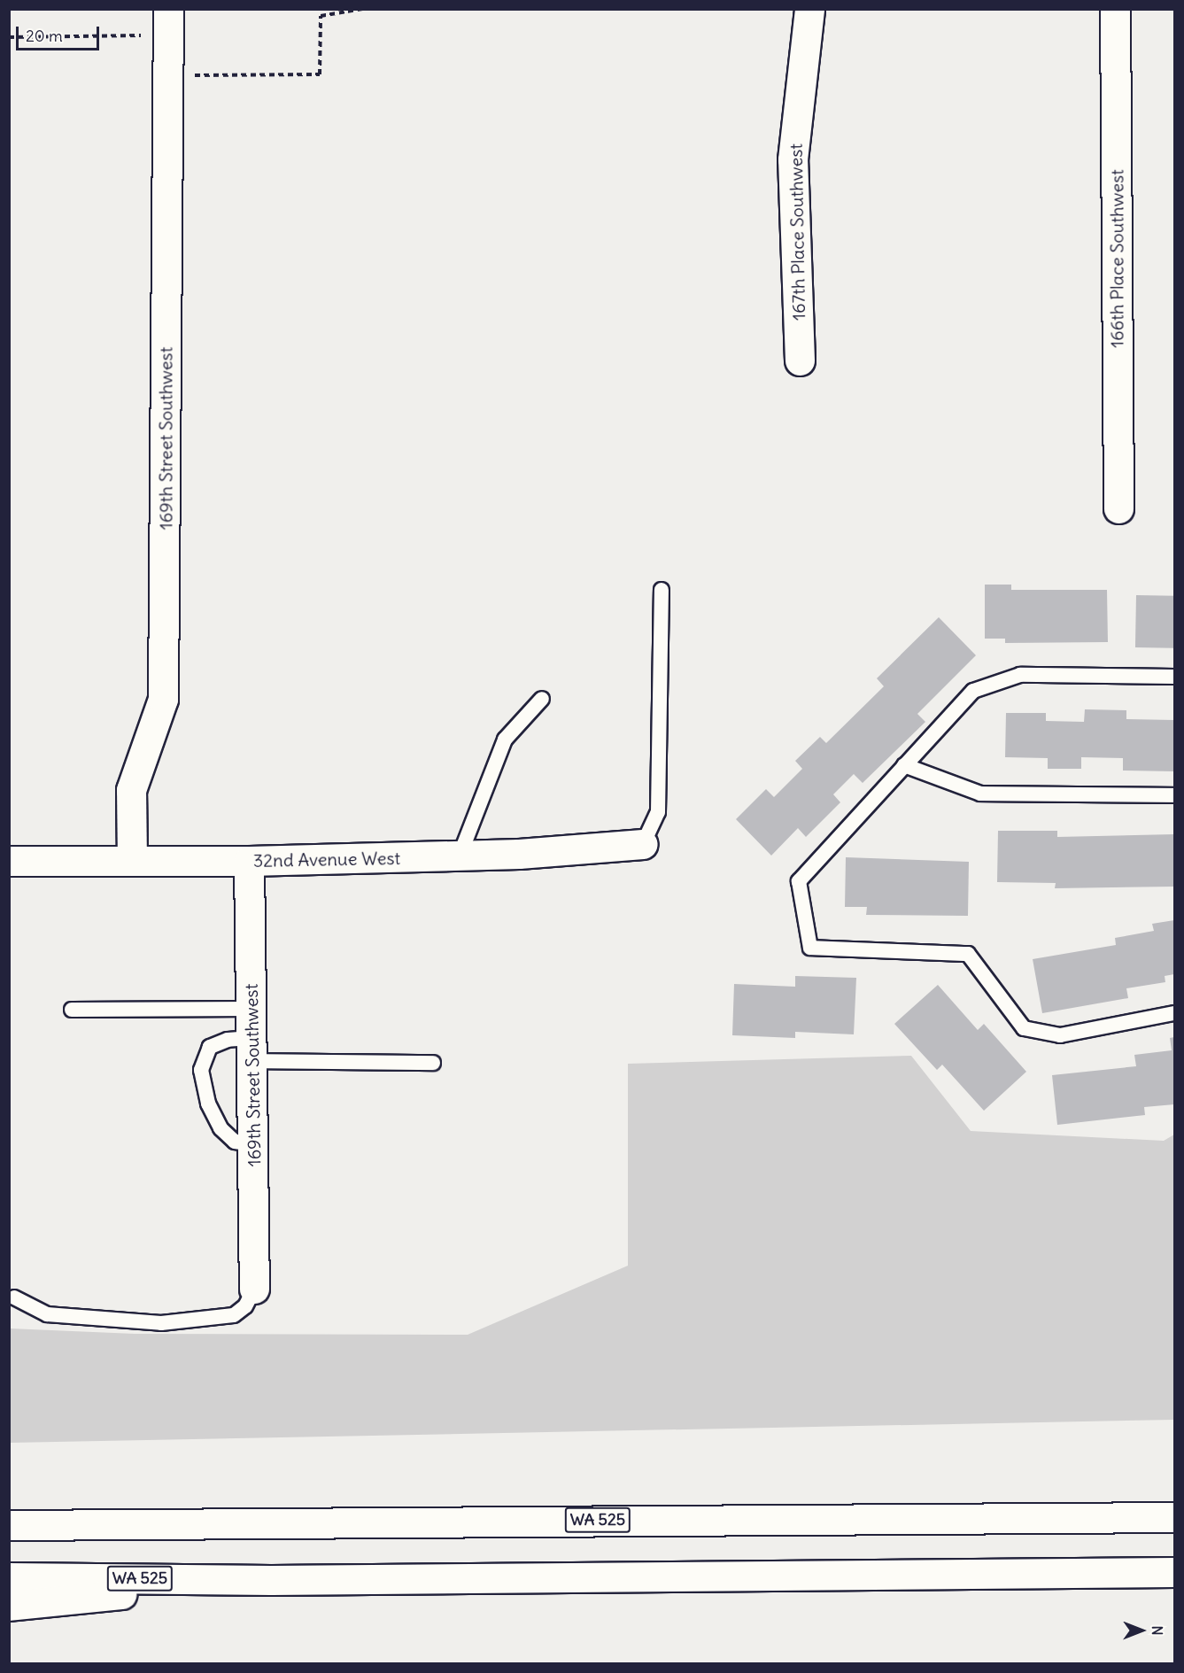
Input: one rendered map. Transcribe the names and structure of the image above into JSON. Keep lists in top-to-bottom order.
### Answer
{
  "streets": {
    "main road": [
      "167th Place Southwest",
      "166th Place Southwest",
      "169th Street Southwest",
      "32nd Avenue West",
      "WA 525"
    ]
  },
  "crossings": [
    ["169th Street Southwest", "32nd Avenue West"]
  ],
  "scale_bar": "20 m",
  "north": "right"
}
